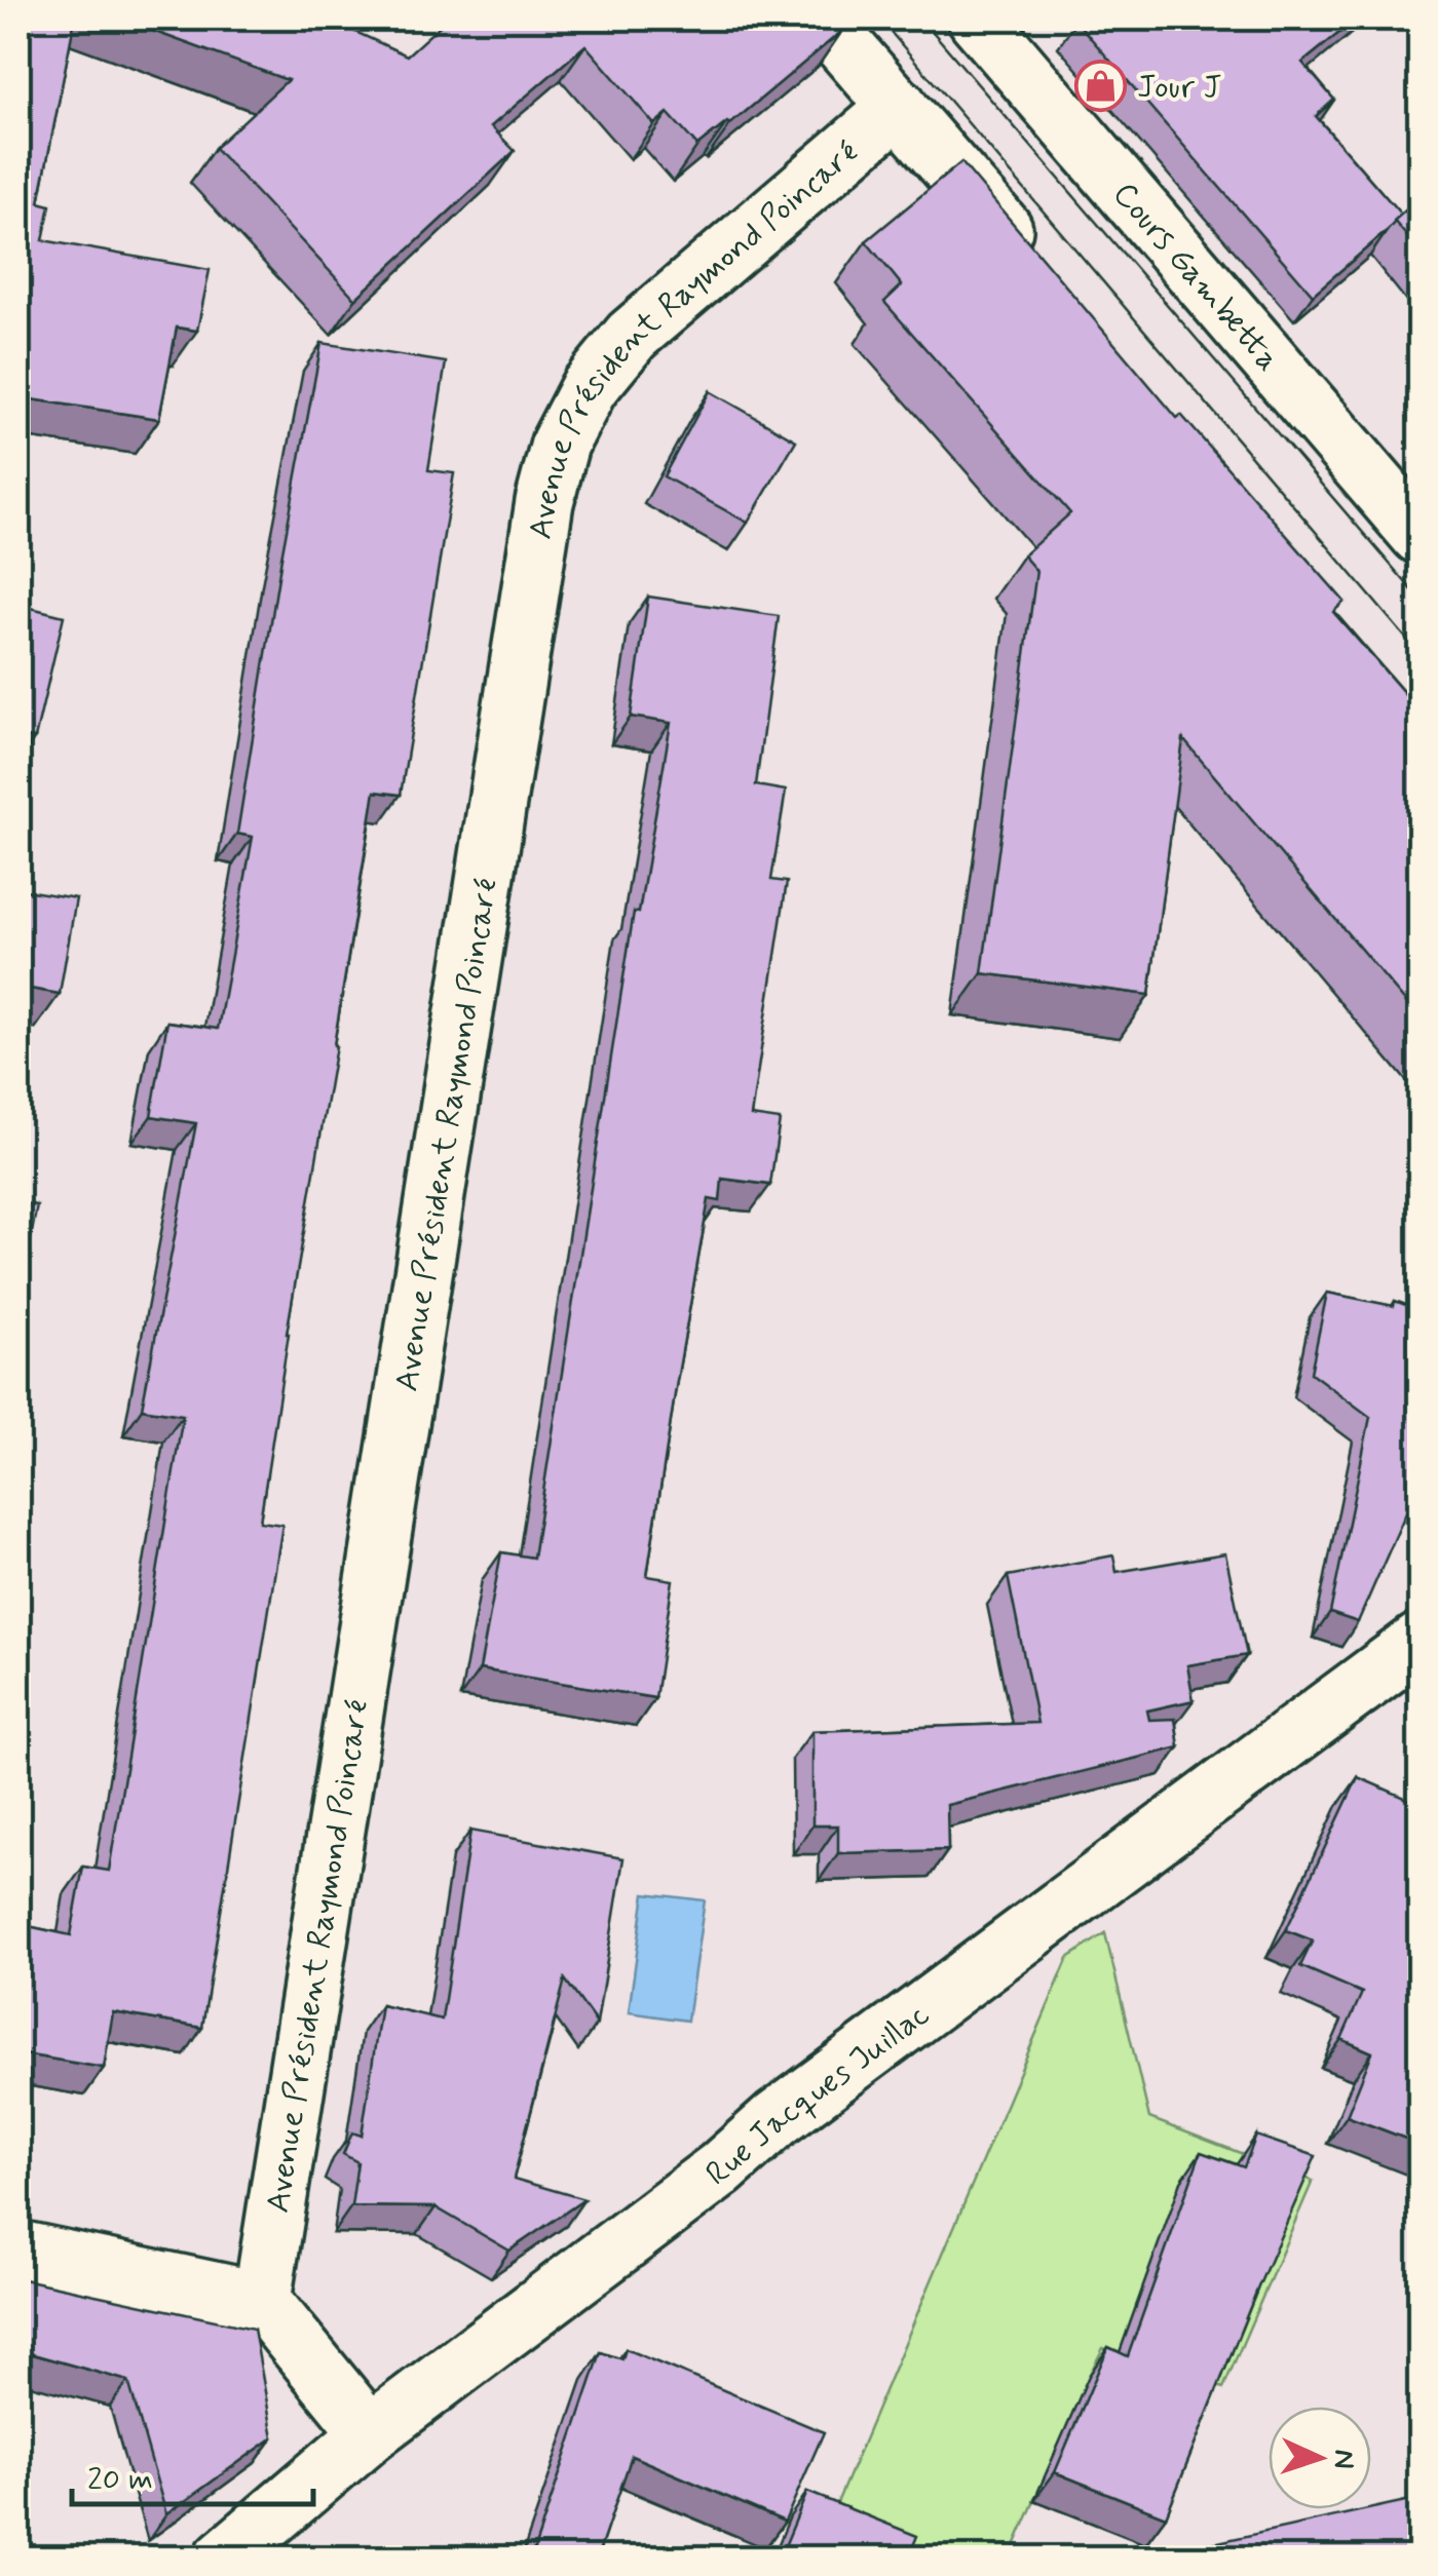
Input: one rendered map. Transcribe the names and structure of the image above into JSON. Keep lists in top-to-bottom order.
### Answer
{
  "streets": {
    "street": ["Cours Gambetta", "Avenue Président Raymond Poincaré", "Rue Jacques Juillac"]
  },
  "places": {
    "shop": ["Jour J"]
  },
  "scale_bar": "20 m",
  "north": "right"
}
